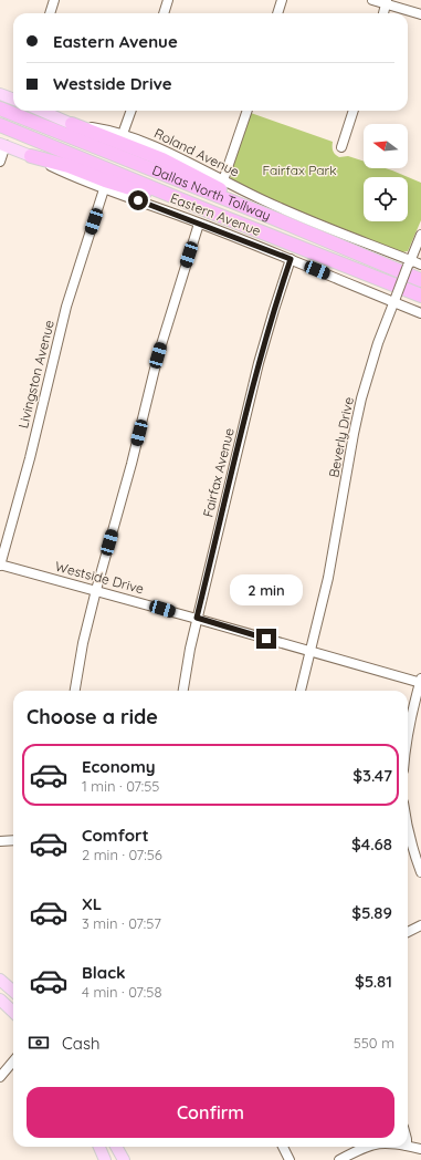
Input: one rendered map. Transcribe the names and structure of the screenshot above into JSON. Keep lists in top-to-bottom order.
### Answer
{
  "streets": {
    "highway": ["Dallas North Tollway"],
    "main road": ["Roland Avenue", "Eastern Avenue"],
    "street": [
      "Livingston Avenue",
      "Beverly Drive",
      "Fairfax Avenue",
      "Westside Drive"
    ]
  },
  "crossings": [
    ["Roland Avenue", "Beverly Drive"],
    ["Eastern Avenue", "Livingston Avenue"],
    ["Eastern Avenue", "Beverly Drive"],
    ["Eastern Avenue", "Fairfax Avenue"],
    ["Livingston Avenue", "Westside Drive"],
    ["Beverly Drive", "Westside Drive"],
    ["Fairfax Avenue", "Westside Drive"]
  ],
  "parks": ["Fairfax Park"],
  "north": "left",
  "page": {
    "banner": ["Eastern Avenue", "Westside Drive"],
    "bubble": "2 min",
    "heading": "Choose a ride",
    "list": [
      {
        "name": "Economy",
        "note": "1 min · 07:55",
        "value": "$3.47"
      },
      {
        "name": "Comfort",
        "note": "2 min · 07:56",
        "value": "$4.68"
      },
      {
        "name": "XL",
        "note": "3 min · 07:57",
        "value": "$5.89"
      },
      {
        "name": "Black",
        "note": "4 min · 07:58",
        "value": "$5.81"
      }
    ],
    "pay": ["Cash", "550 m"],
    "buttons": "Confirm"
  }
}
